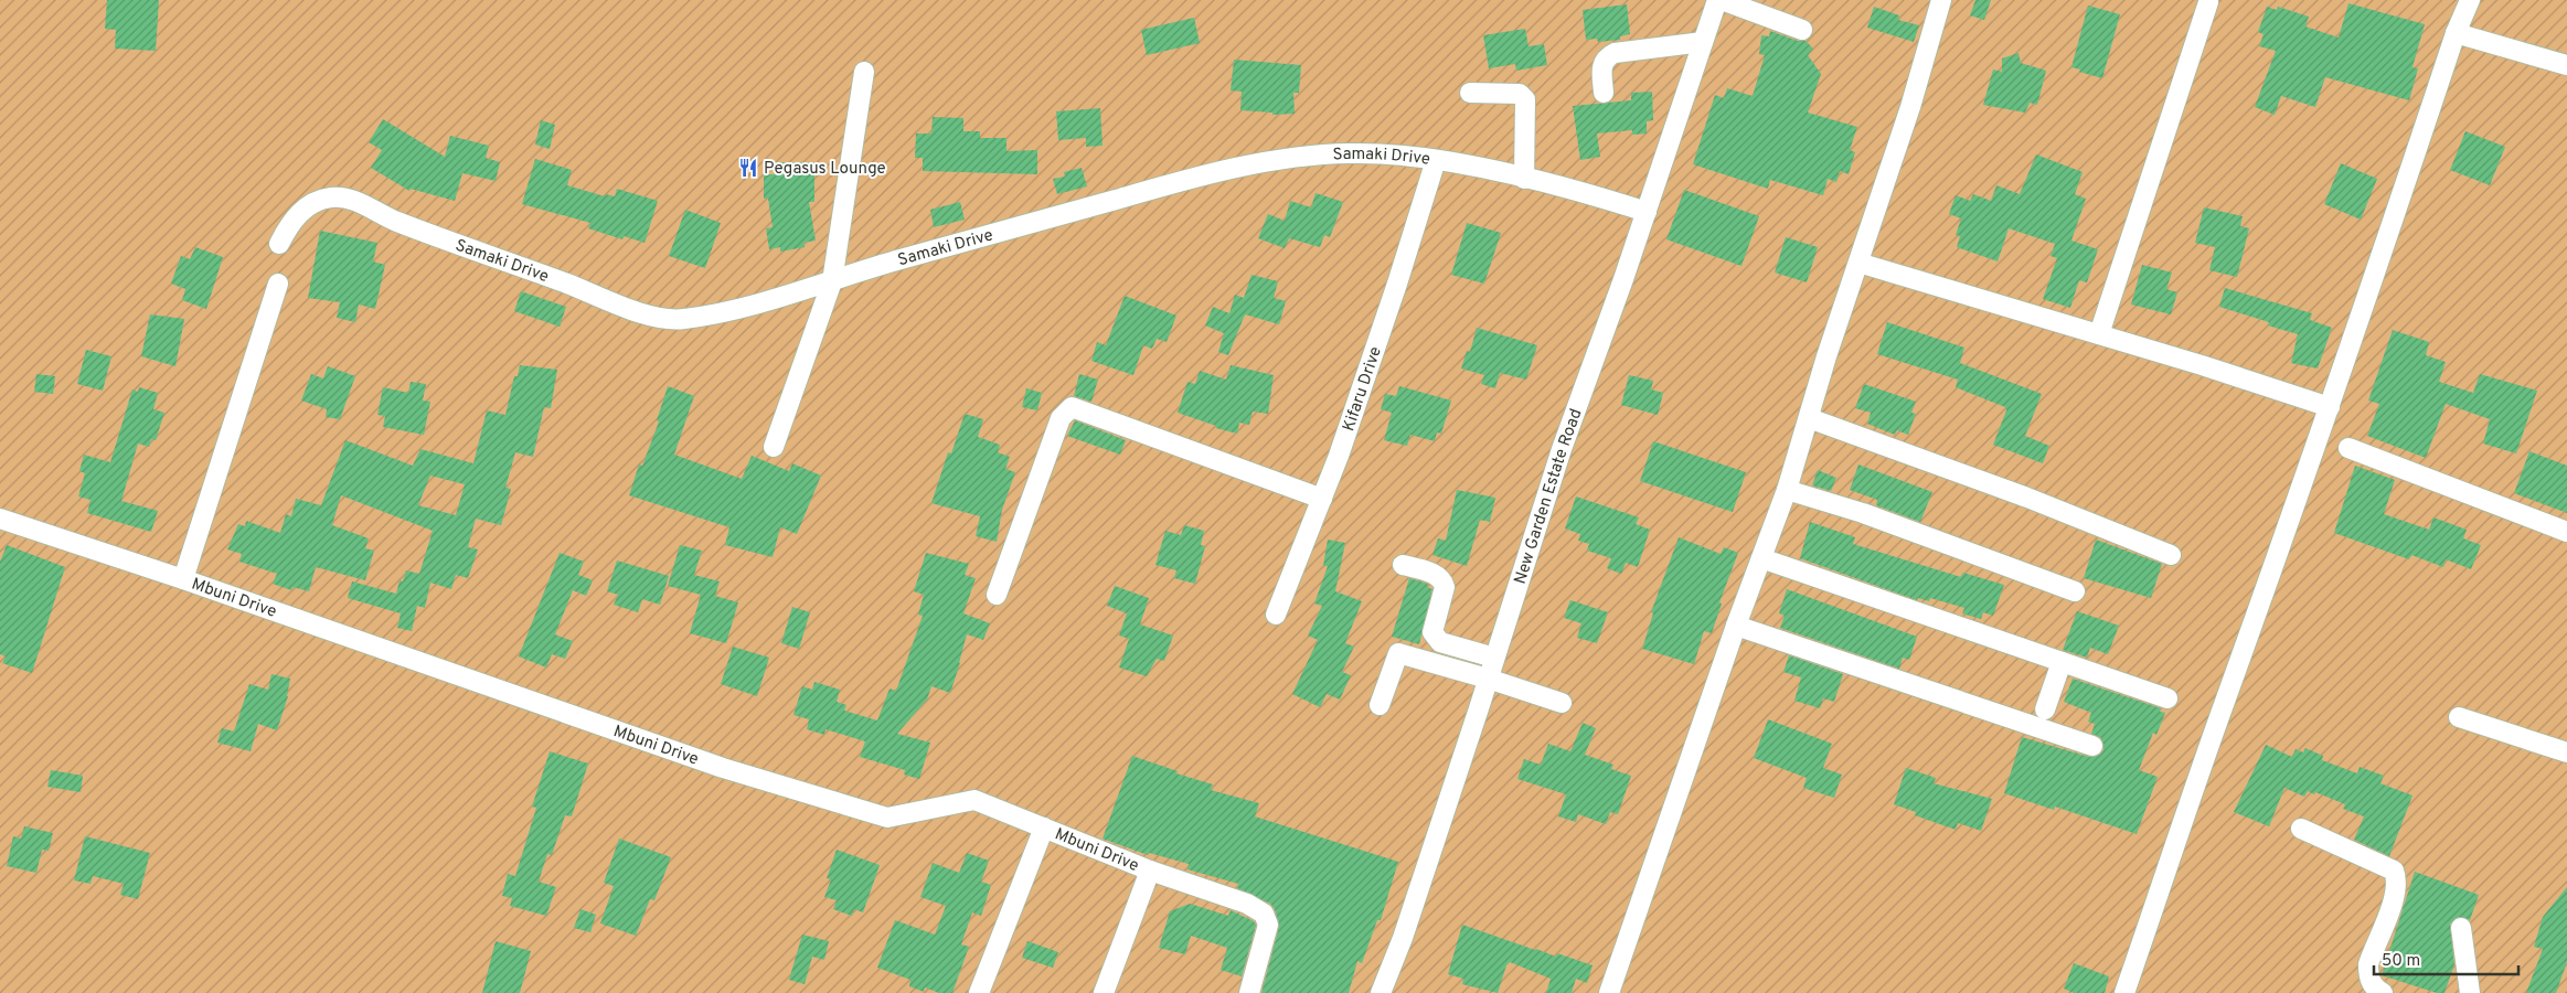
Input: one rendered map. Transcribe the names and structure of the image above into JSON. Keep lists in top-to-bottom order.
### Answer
{
  "streets": {
    "street": [
      "Samaki Drive",
      "Kifaru Drive",
      "New Garden Estate Road",
      "Mbuni Drive"
    ]
  },
  "crossings": [
    ["Samaki Drive", "Kifaru Drive"],
    ["Samaki Drive", "New Garden Estate Road"]
  ],
  "places": {
    "restaurant": ["Pegasus Lounge"]
  },
  "scale_bar": "50 m"
}
